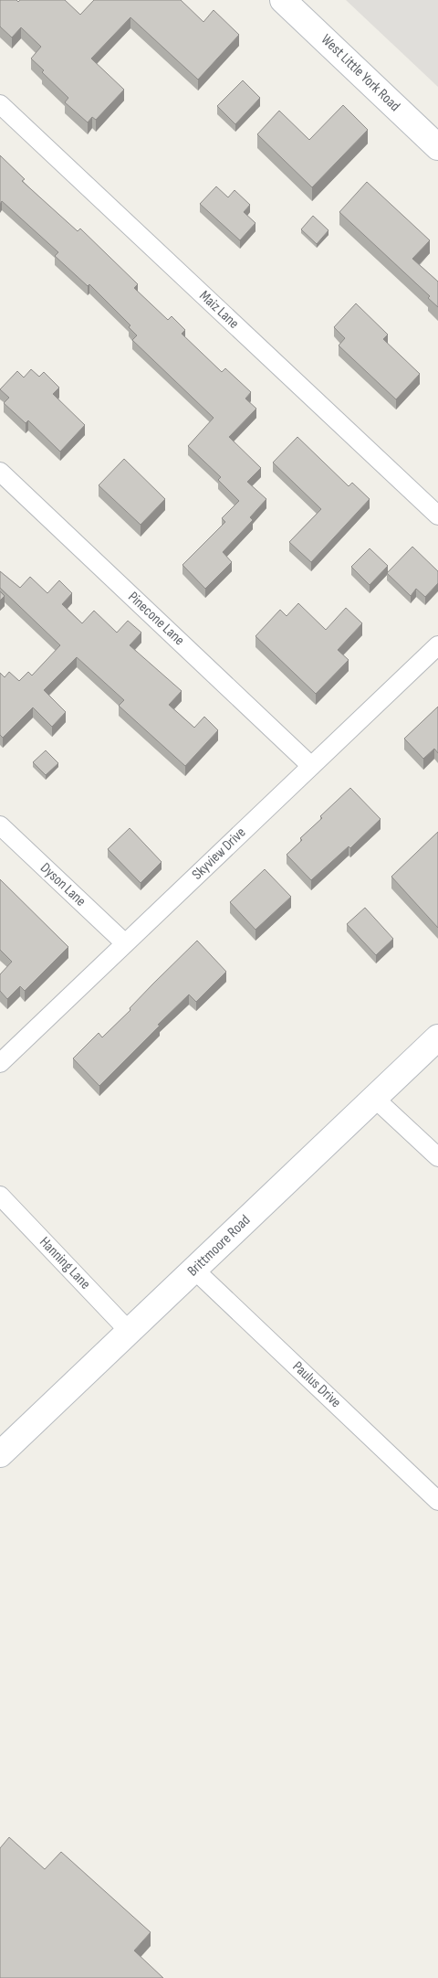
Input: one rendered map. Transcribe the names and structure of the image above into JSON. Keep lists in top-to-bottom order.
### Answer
{
  "streets": {
    "main road": ["West Little York Road", "Brittmoore Road"],
    "street": [
      "Maiz Lane",
      "Pinecone Lane",
      "Skyview Drive",
      "Dyson Lane",
      "Hanning Lane",
      "Paulus Drive"
    ]
  },
  "crossings": [
    ["Pinecone Lane", "Skyview Drive"],
    ["Skyview Drive", "Dyson Lane"],
    ["Brittmoore Road", "Hanning Lane"],
    ["Brittmoore Road", "Paulus Drive"]
  ]
}
